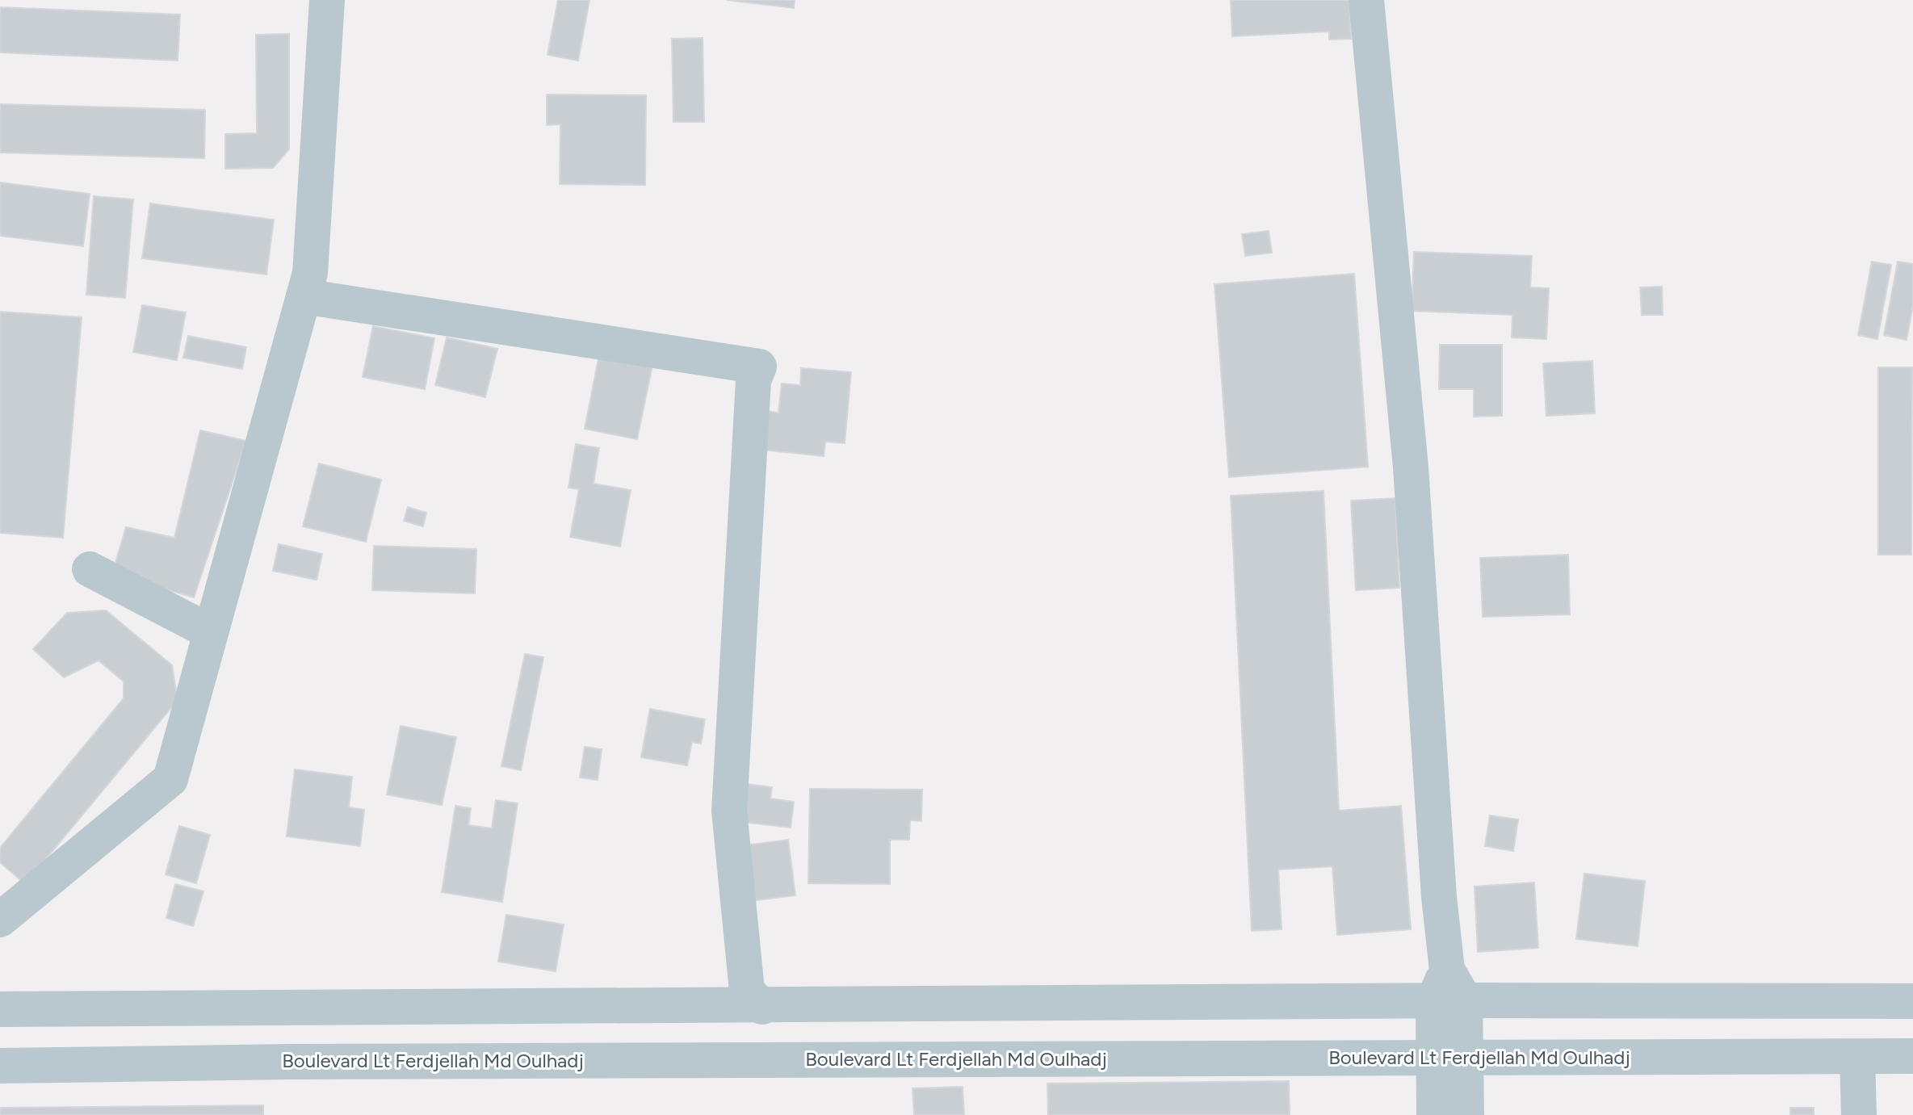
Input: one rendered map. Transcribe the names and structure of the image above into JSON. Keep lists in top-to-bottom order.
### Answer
{
  "streets": {
    "street": ["Boulevard Lt Ferdjellah Md Oulhadj"]
  }
}
